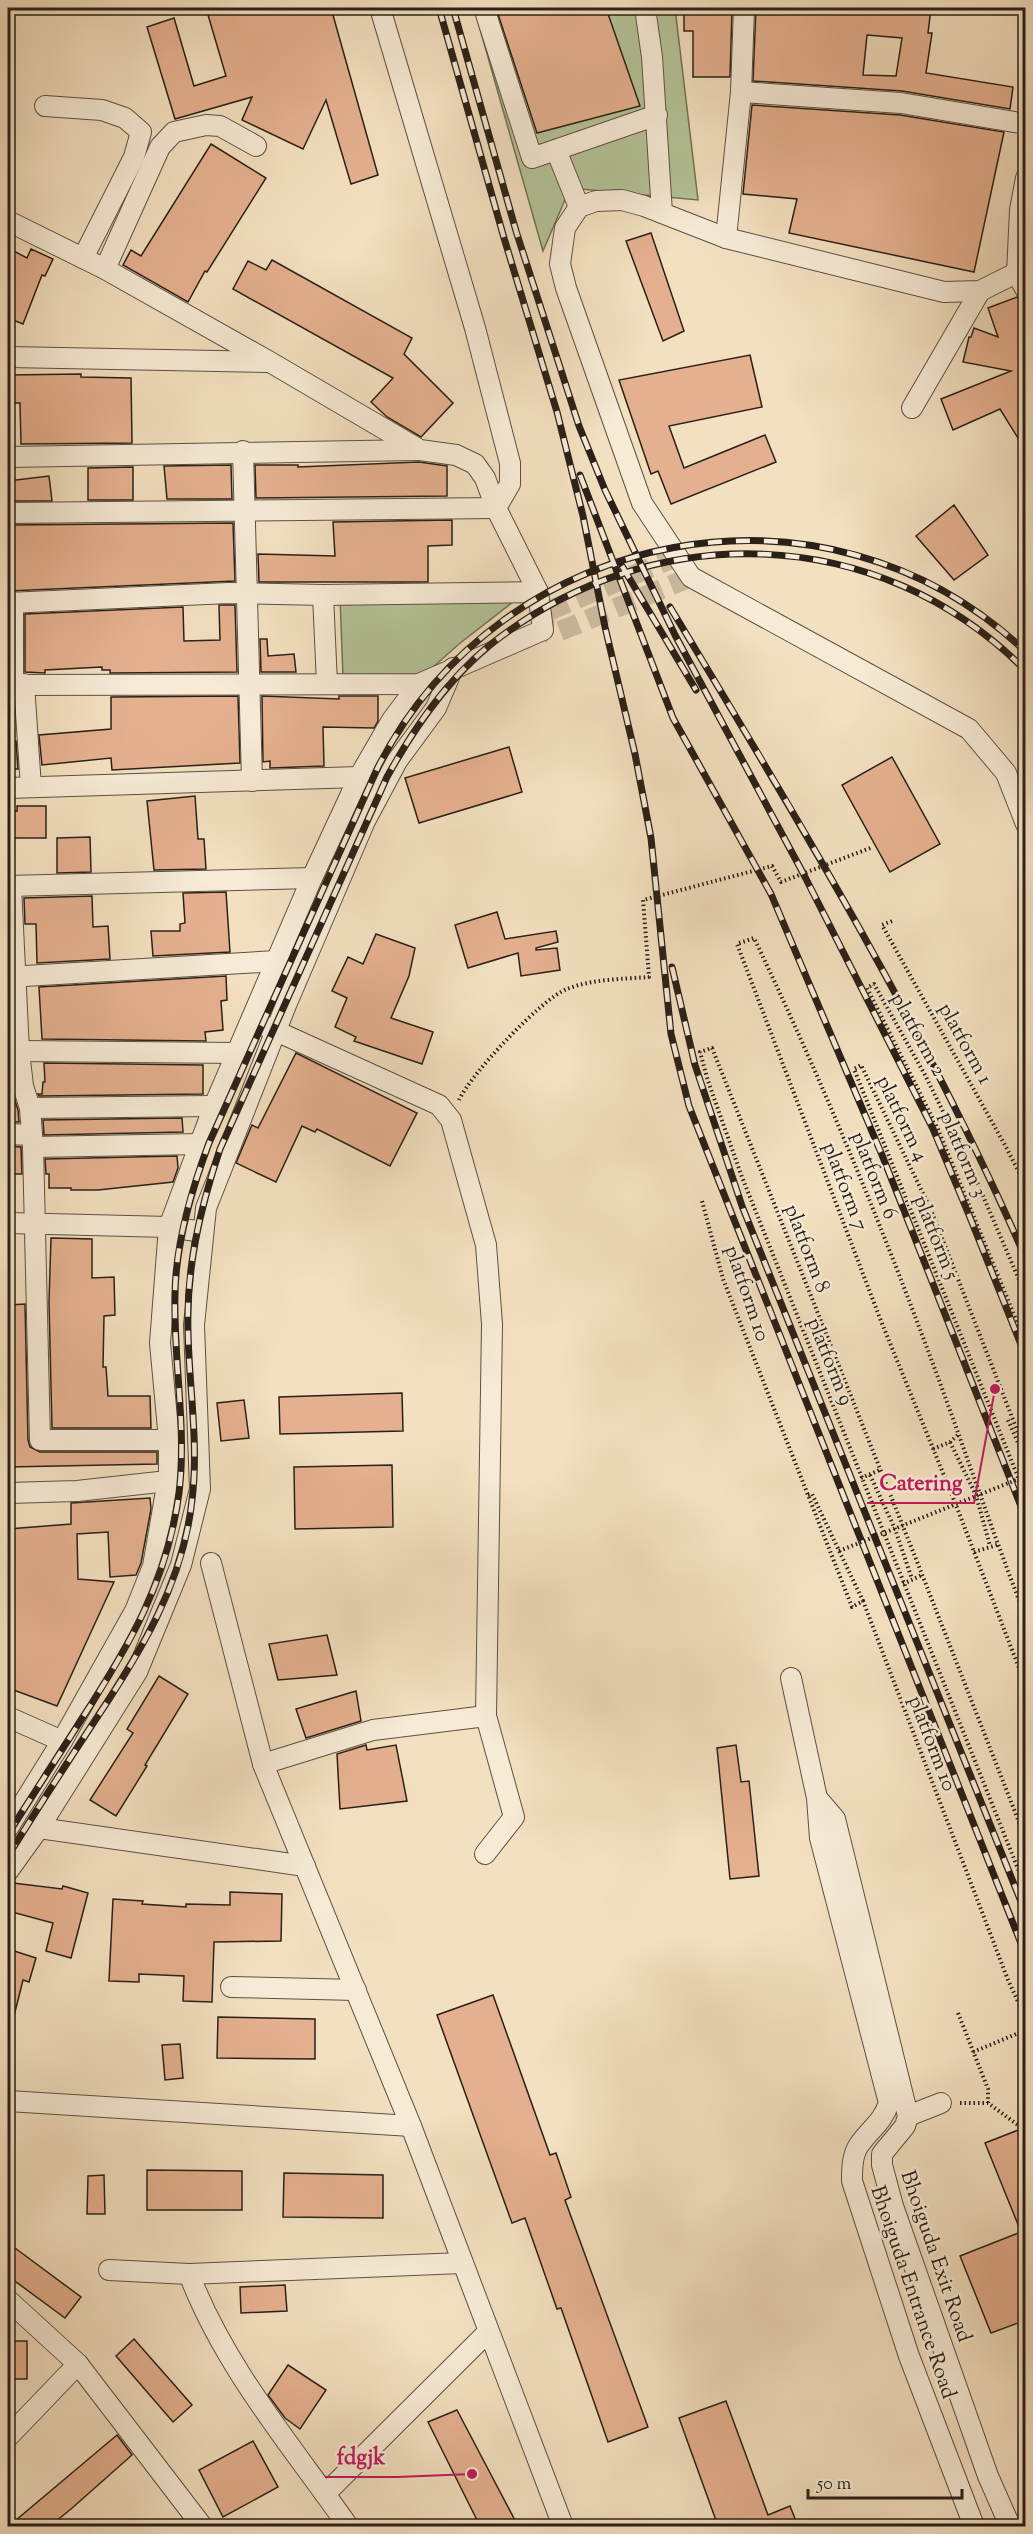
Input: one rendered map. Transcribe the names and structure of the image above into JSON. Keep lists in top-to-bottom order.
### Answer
{
  "streets": {
    "street": ["Bhoiguda Exit Road", "Bhoiguda Entrance Road"],
    "path": [
      "platform 2",
      "platform 1",
      "platform 4",
      "platform 3",
      "platform 6",
      "platform 7",
      "platform 5",
      "platform 8",
      "platform 10",
      "platform 9"
    ]
  },
  "crossings": [
    ["platform 2", "platform 3"],
    ["platform 4", "platform 5"],
    ["platform 6", "platform 7"],
    ["platform 8", "platform 9"]
  ],
  "places": ["Catering", "fdgjk"],
  "scale_bar": "50 m"
}
